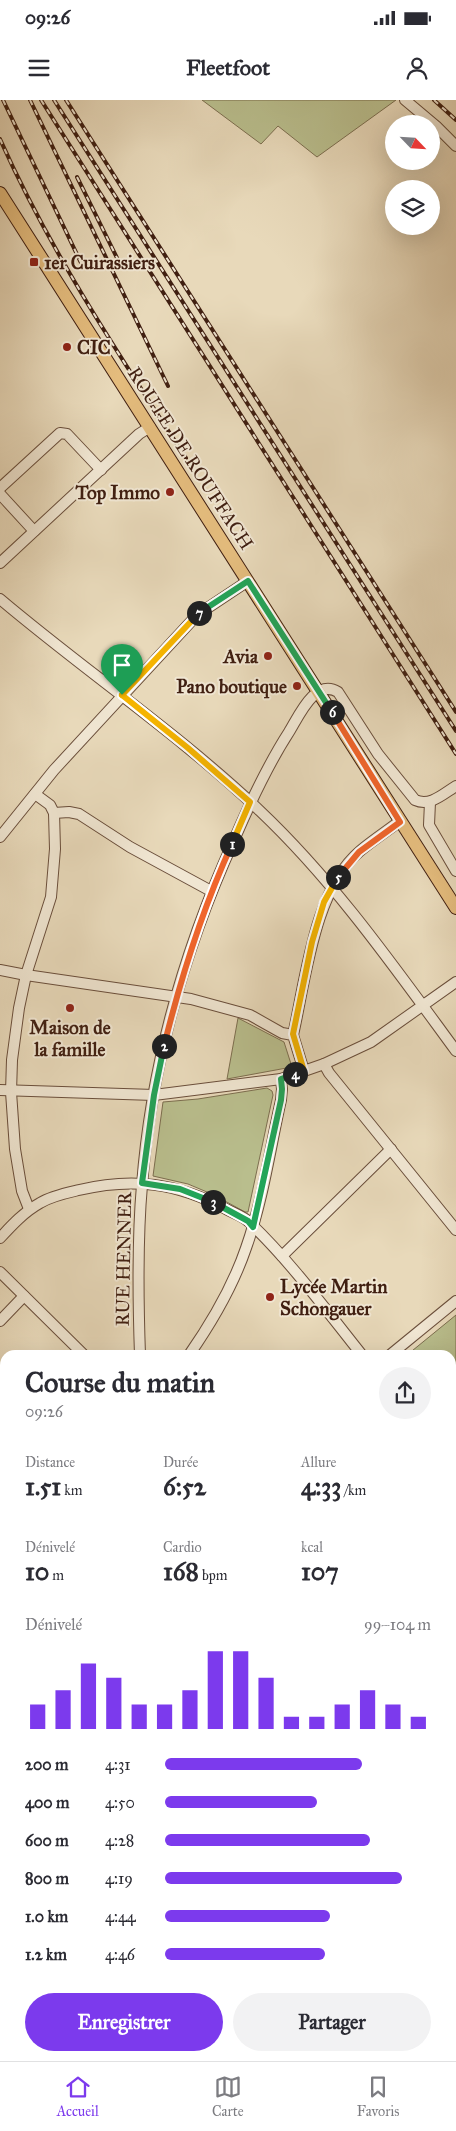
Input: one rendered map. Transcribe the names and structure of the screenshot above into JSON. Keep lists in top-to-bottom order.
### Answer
{
  "streets": {
    "main road": ["ROUTE DE ROUFFACH"],
    "street": ["RUE HENNER"]
  },
  "crossings": [
    ["ROUTE DE ROUFFACH", "RUE HENNER"]
  ],
  "places": {
    "transit": ["1er Cuirassiers"],
    "other": [
      "CIC",
      "Top Immo",
      "Avia",
      "Pano boutique",
      "Maison de la famille",
      "Lycée Martin Schongauer"
    ]
  },
  "north": "bottom right",
  "page": {
    "status": "09:26",
    "header": "Fleetfoot",
    "pins": [
      "7",
      "6",
      "1",
      "5",
      "2",
      "4",
      "3"
    ],
    "heading": ["Course du matin", "09:26"],
    "stats": [
      ["Distance", "1.51 km"],
      ["Durée", "6:52"],
      ["Allure", "4:33 /km"],
      ["Dénivelé", "10 m"],
      ["Cardio", "168 bpm"],
      ["kcal", "107"]
    ],
    "chart": ["Dénivelé", "99–104 m"],
    "list": [
      {
        "name": "200 m",
        "note": "4:31"
      },
      {
        "name": "400 m",
        "note": "4:50"
      },
      {
        "name": "600 m",
        "note": "4:28"
      },
      {
        "name": "800 m",
        "note": "4:19"
      },
      {
        "name": "1.0 km",
        "note": "4:44"
      },
      {
        "name": "1.2 km",
        "note": "4:46"
      }
    ],
    "buttons": ["Enregistrer", "Partager"],
    "tabs": ["Accueil", "Carte", "Favoris"]
  }
}
